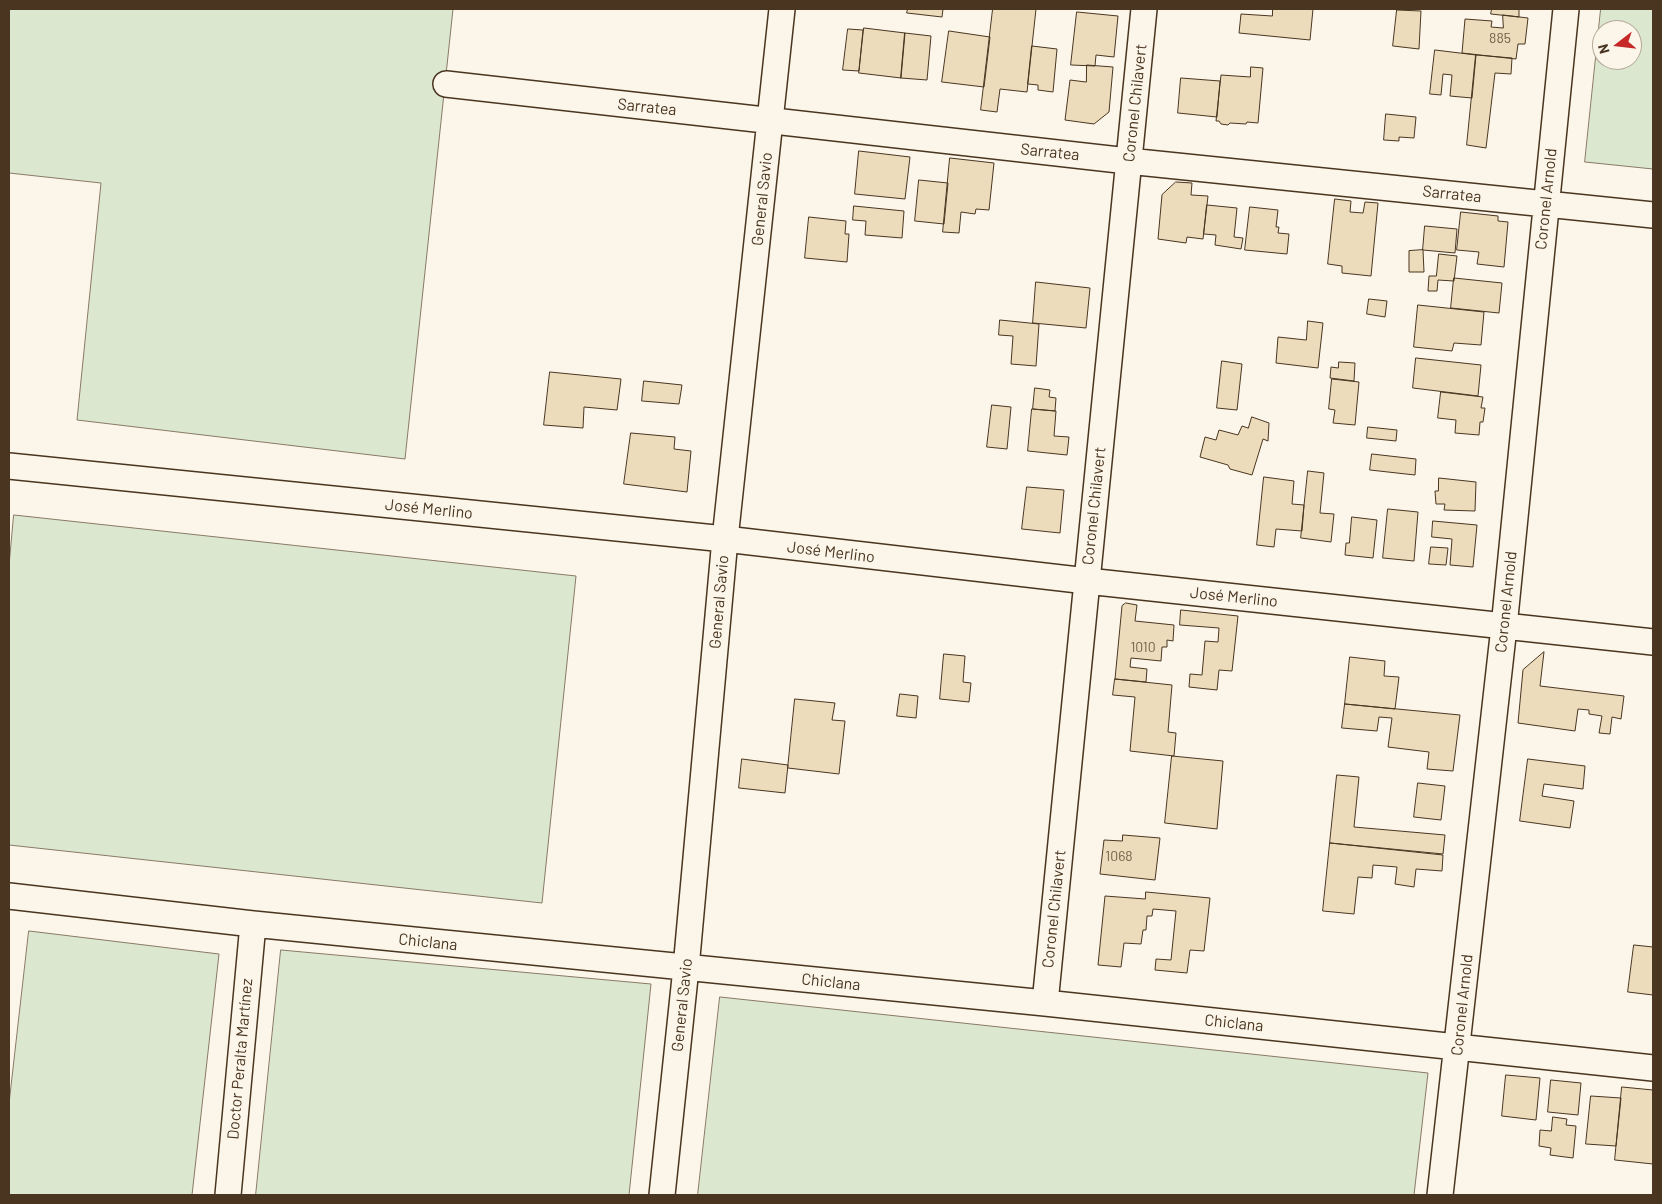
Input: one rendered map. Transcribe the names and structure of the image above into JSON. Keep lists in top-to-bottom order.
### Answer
{
  "streets": {
    "street": [
      "Coronel Chilavert",
      "Sarratea",
      "General Savio",
      "Coronel Arnold",
      "José Merlino",
      "Chiclana",
      "Doctor Peralta Martínez"
    ]
  },
  "crossings": [
    ["Coronel Chilavert", "Sarratea"],
    ["Coronel Chilavert", "José Merlino"],
    ["Coronel Chilavert", "Chiclana"],
    ["Sarratea", "General Savio"],
    ["Sarratea", "Coronel Arnold"],
    ["General Savio", "José Merlino"],
    ["General Savio", "Chiclana"],
    ["Coronel Arnold", "José Merlino"],
    ["Coronel Arnold", "Chiclana"],
    ["Chiclana", "Doctor Peralta Martínez"]
  ],
  "house_numbers": ["885", "1010", "1068"],
  "north": "left"
}
